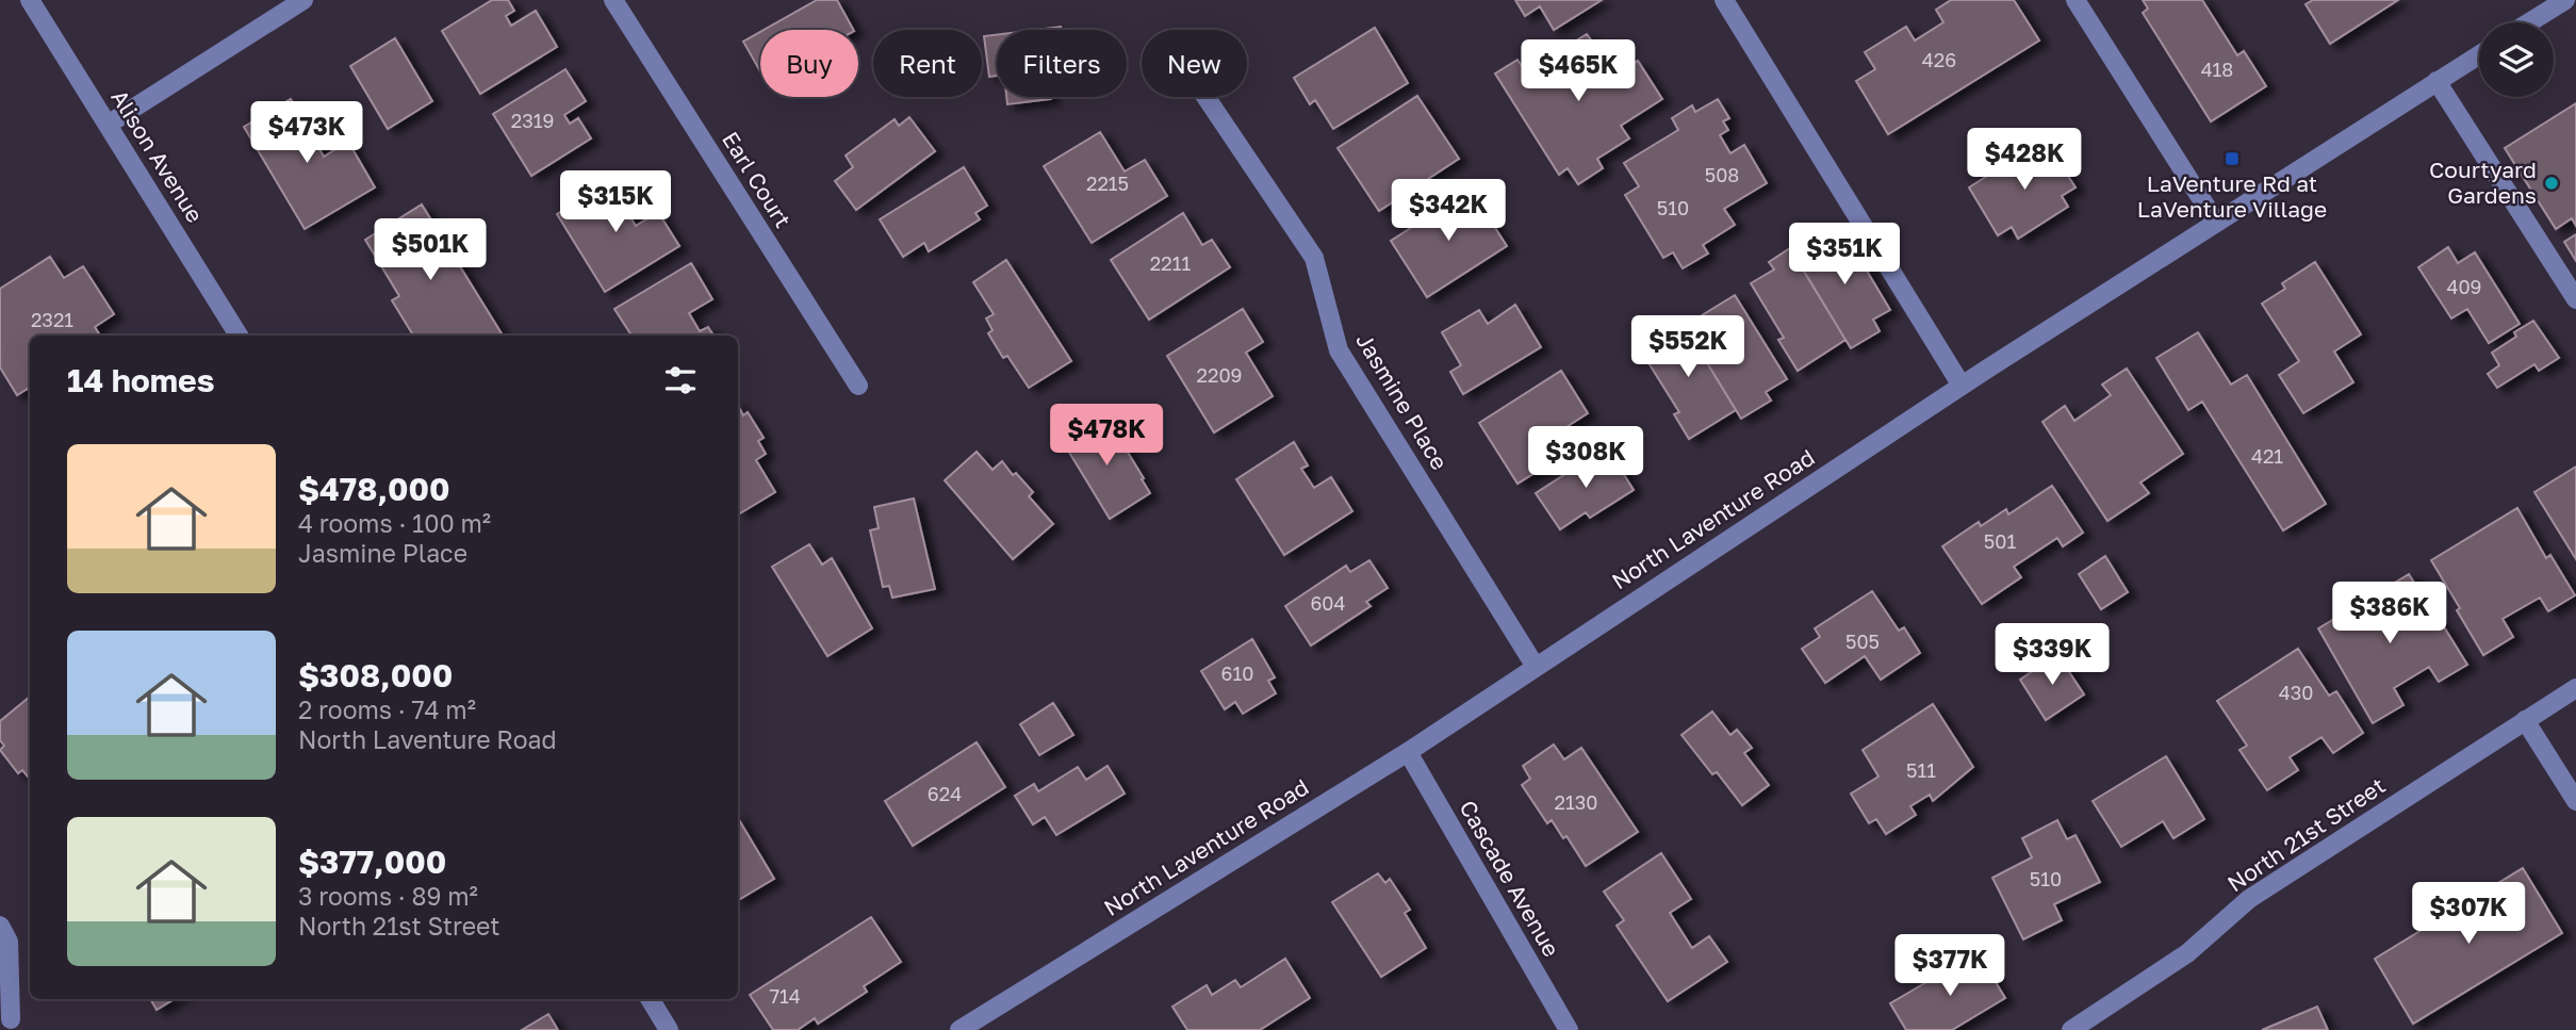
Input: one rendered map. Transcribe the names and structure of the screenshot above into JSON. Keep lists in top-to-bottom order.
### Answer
{
  "streets": {
    "street": [
      "Alison Avenue",
      "Earl Court",
      "Jasmine Place",
      "North Laventure Road",
      "North 21st Street",
      "Cascade Avenue"
    ]
  },
  "crossings": [
    ["Jasmine Place", "North Laventure Road"],
    ["North Laventure Road", "Cascade Avenue"]
  ],
  "places": {
    "transit": ["LaVenture Rd at LaVenture Village"],
    "other": ["Courtyard Gardens"]
  },
  "house_numbers": [
    "426",
    "418",
    "2319",
    "508",
    "2215",
    "510",
    "2211",
    "409",
    "2321",
    "2209",
    "421",
    "501",
    "604",
    "505",
    "610",
    "430",
    "511",
    "624",
    "2130",
    "510",
    "714"
  ],
  "page": {
    "chip": [
      "Buy",
      "Rent",
      "Filters",
      "New"
    ],
    "price": [
      "$465K",
      "$473K",
      "$428K",
      "$315K",
      "$342K",
      "$501K",
      "$351K",
      "$552K",
      "$478K",
      "$308K",
      "$386K",
      "$339K",
      "$307K",
      "$377K"
    ],
    "heading": "14 homes",
    "list": [
      {
        "name": "$478,000",
        "note": "4 rooms · 100 m² · Jasmine Place"
      },
      {
        "name": "$308,000",
        "note": "2 rooms · 74 m² · North Laventure Road"
      },
      {
        "name": "$377,000",
        "note": "3 rooms · 89 m² · North 21st Street"
      }
    ]
  }
}
